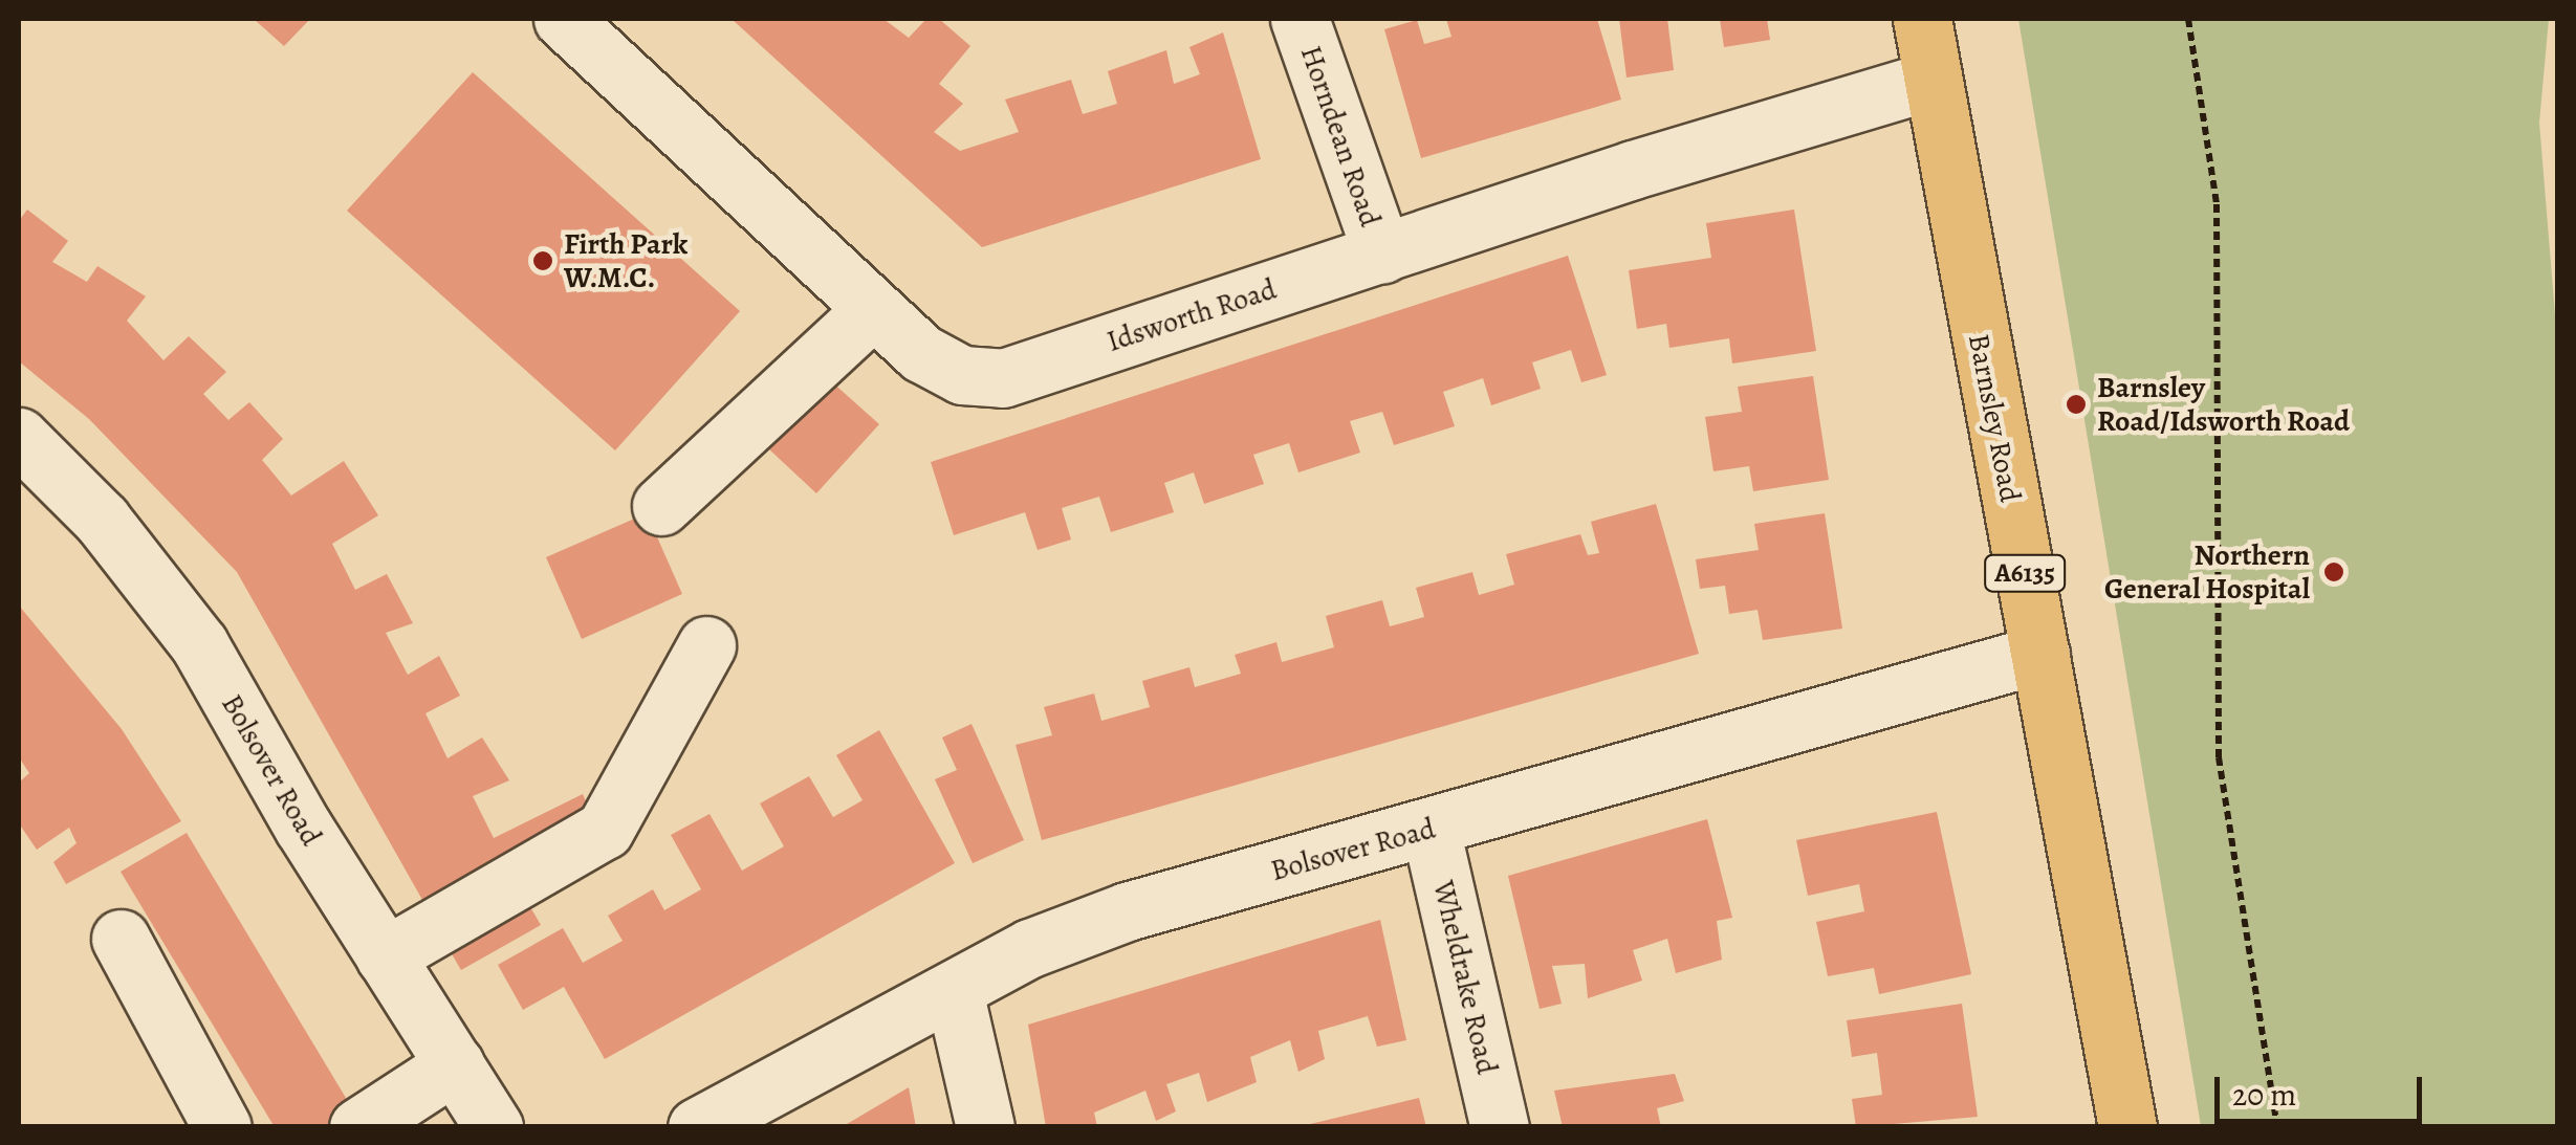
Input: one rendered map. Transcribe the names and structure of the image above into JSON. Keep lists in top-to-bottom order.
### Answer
{
  "streets": {
    "main road": ["Barnsley Road", "A6135"],
    "street": [
      "Horndean Road",
      "Idsworth Road",
      "Bolsover Road",
      "Wheldrake Road"
    ]
  },
  "crossings": [
    ["Horndean Road", "Idsworth Road"],
    ["Idsworth Road", "Barnsley Road"],
    ["Barnsley Road", "Bolsover Road"],
    ["Bolsover Road", "Wheldrake Road"]
  ],
  "places": ["Firth Park W.M.C.", "Barnsley Road/Idsworth Road", "Northern General Hospital"],
  "scale_bar": "20 m"
}
